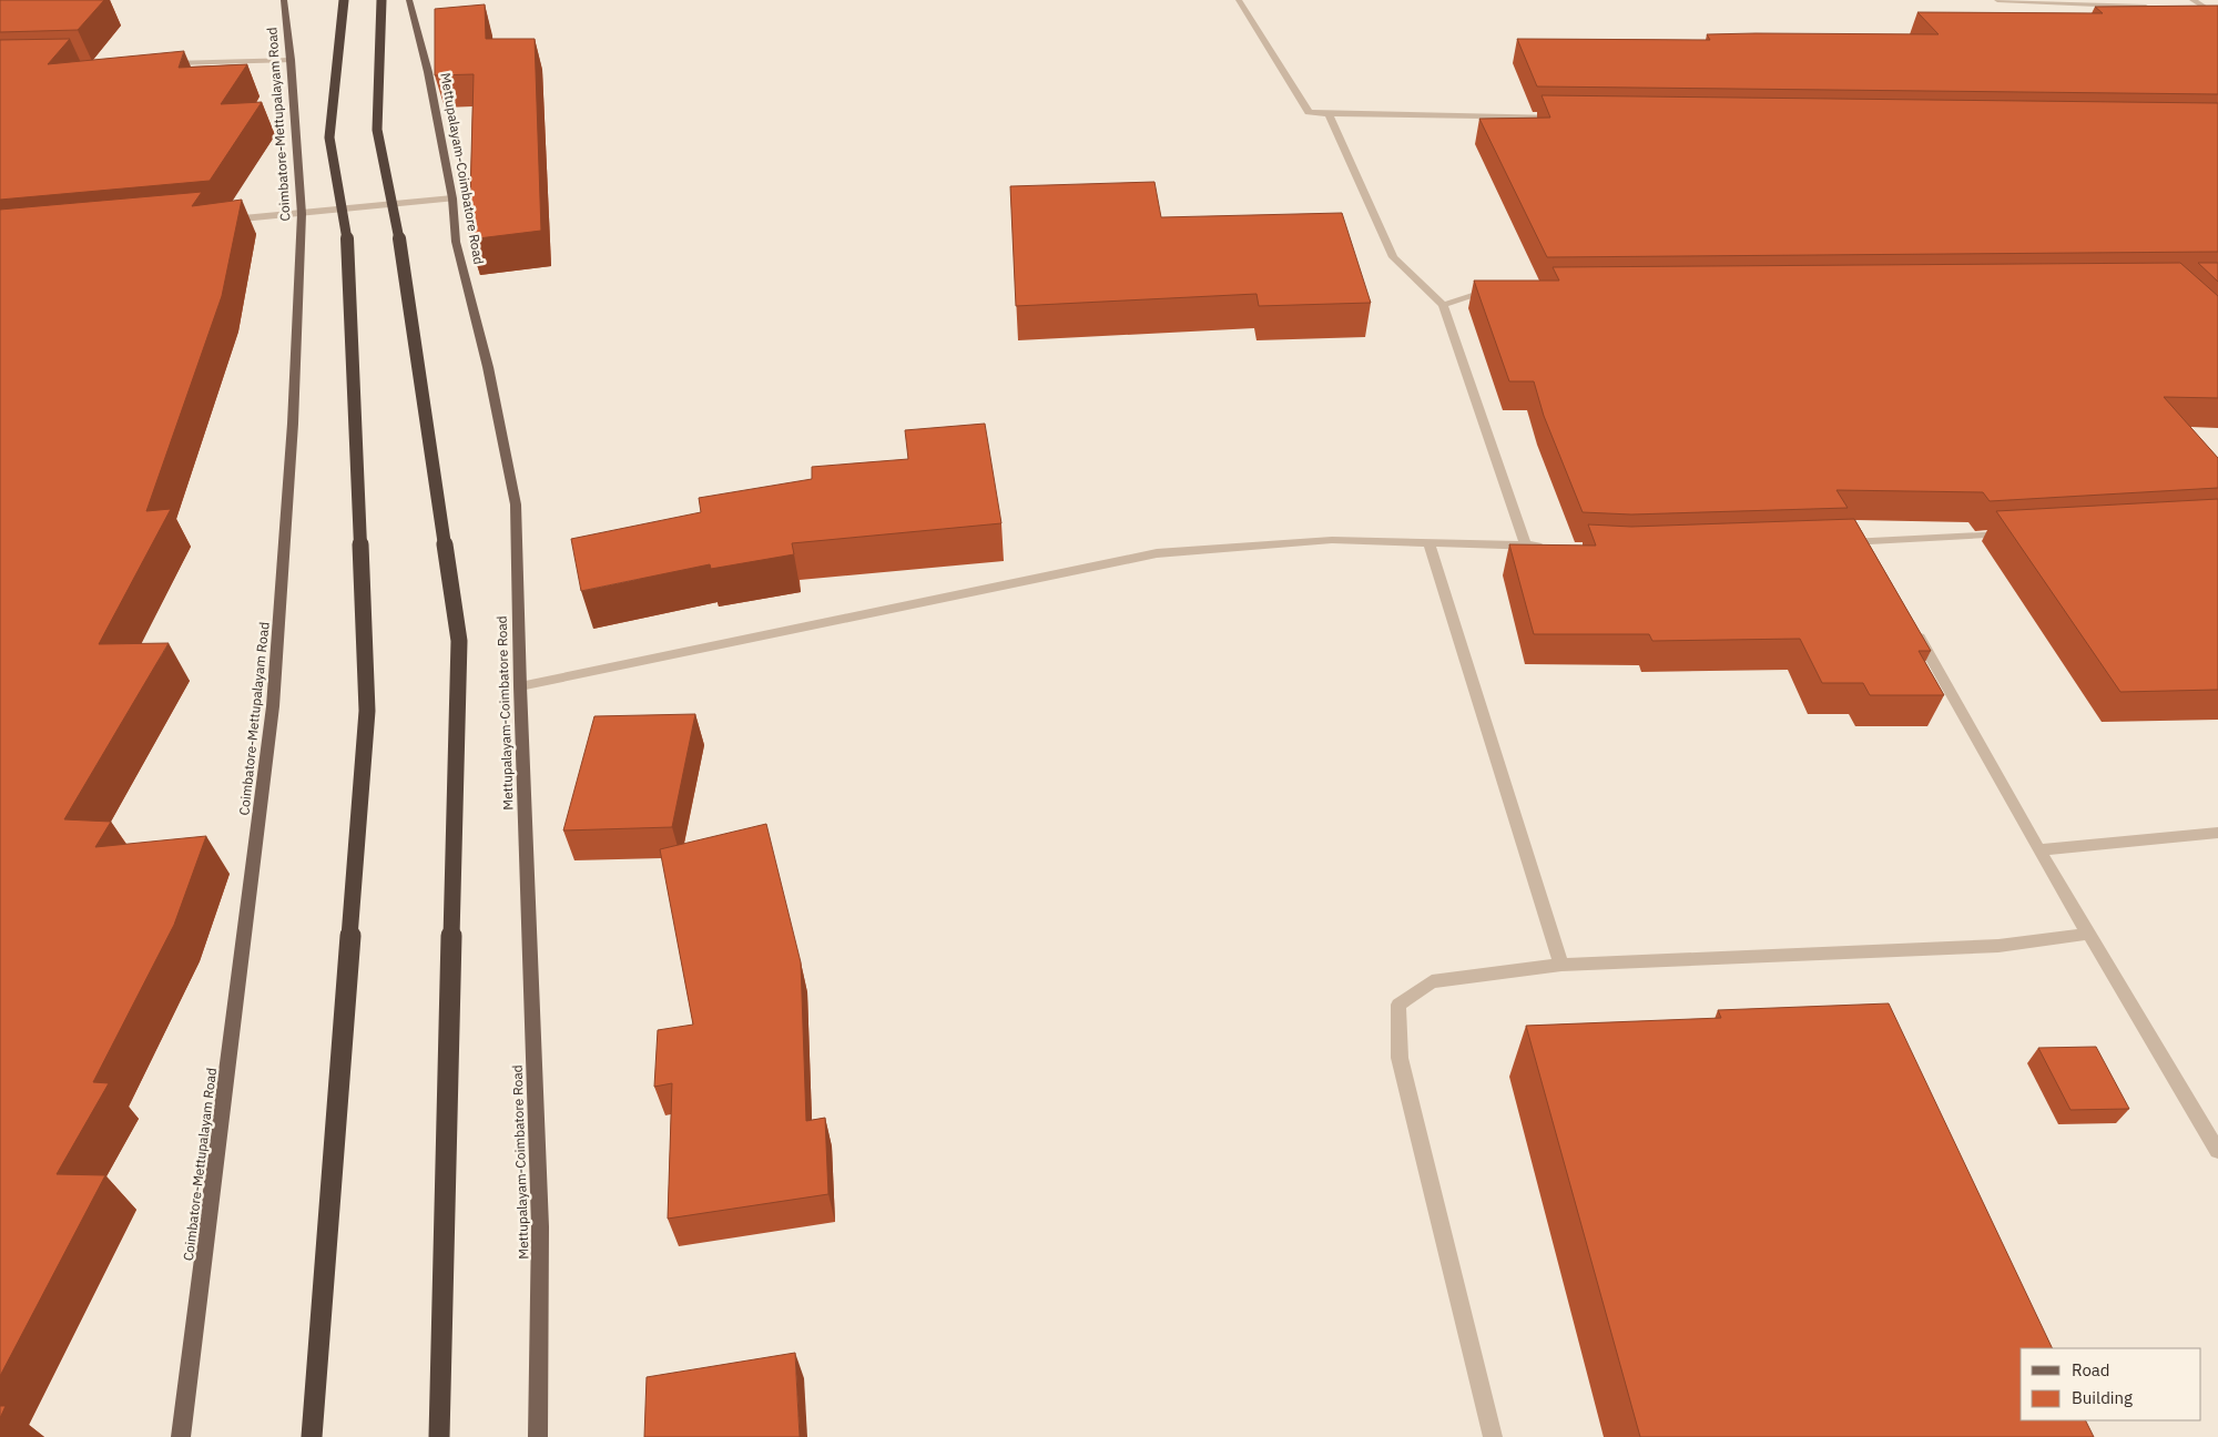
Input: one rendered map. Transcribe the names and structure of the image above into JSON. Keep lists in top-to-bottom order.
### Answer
{
  "streets": {
    "main road": ["Coimbatore-Mettupalayam Road", "Mettupalayam-Coimbatore Road"]
  },
  "legend": ["Road", "Building"]
}
